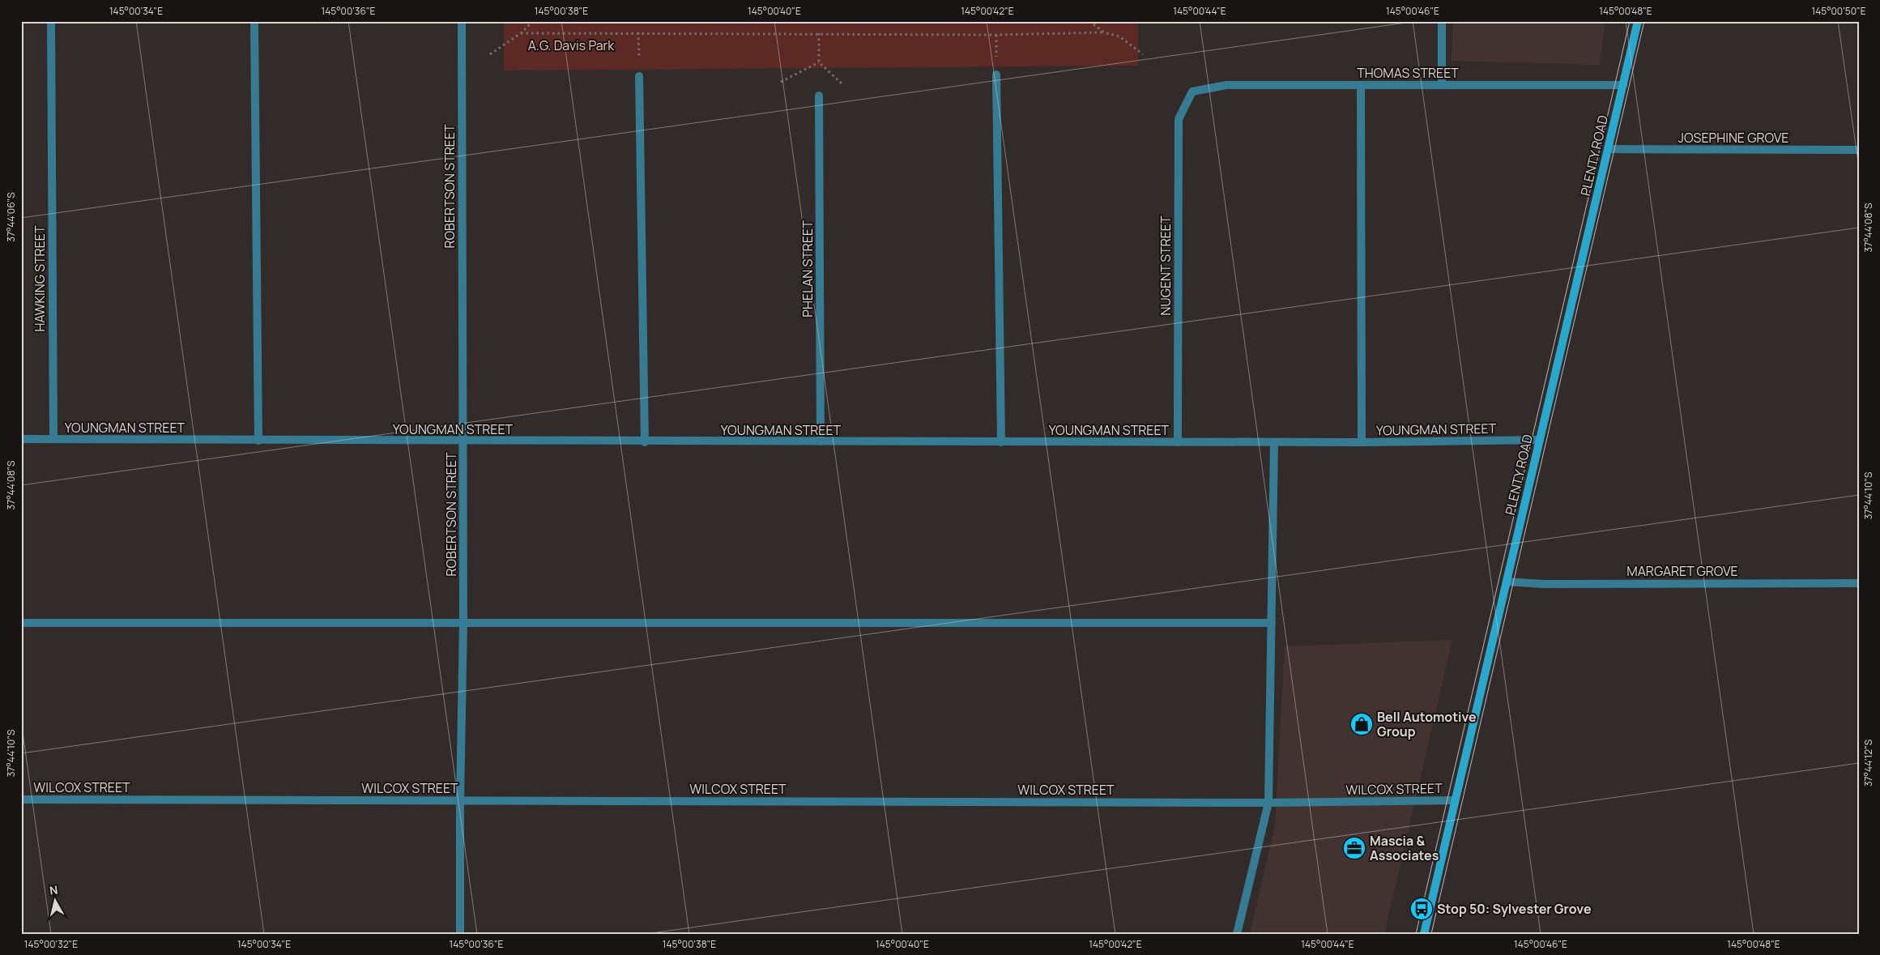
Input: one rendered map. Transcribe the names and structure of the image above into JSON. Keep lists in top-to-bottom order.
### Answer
{
  "streets": {
    "main road": ["PLENTY ROAD"],
    "street": [
      "THOMAS STREET",
      "JOSEPHINE GROVE",
      "ROBERTSON STREET",
      "NUGENT STREET",
      "PHELAN STREET",
      "HAWKING STREET",
      "YOUNGMAN STREET",
      "MARGARET GROVE",
      "WILCOX STREET"
    ]
  },
  "crossings": [
    ["THOMAS STREET", "PLENTY ROAD"],
    ["THOMAS STREET", "NUGENT STREET"],
    ["JOSEPHINE GROVE", "PLENTY ROAD"],
    ["PLENTY ROAD", "YOUNGMAN STREET"],
    ["PLENTY ROAD", "MARGARET GROVE"],
    ["PLENTY ROAD", "WILCOX STREET"],
    ["ROBERTSON STREET", "YOUNGMAN STREET"],
    ["ROBERTSON STREET", "WILCOX STREET"],
    ["NUGENT STREET", "YOUNGMAN STREET"],
    ["PHELAN STREET", "YOUNGMAN STREET"],
    ["HAWKING STREET", "YOUNGMAN STREET"]
  ],
  "parks": ["A.G. Davis Park"],
  "places": {
    "shop": ["Bell Automotive Group"],
    "office": ["Mascia & Associates"],
    "bus stop": ["Stop 50: Sylvester Grove"]
  },
  "north": "top",
  "coordinates": [
    "145°00'34\"E",
    "145°00'36\"E",
    "145°00'38\"E",
    "145°00'40\"E",
    "145°00'42\"E",
    "145°00'44\"E",
    "145°00'46\"E",
    "145°00'48\"E",
    "145°00'50\"E",
    "37°44'06\"S",
    "37°44'08\"S",
    "37°44'10\"S",
    "37°44'12\"S",
    "145°00'32\"E"
  ]
}
